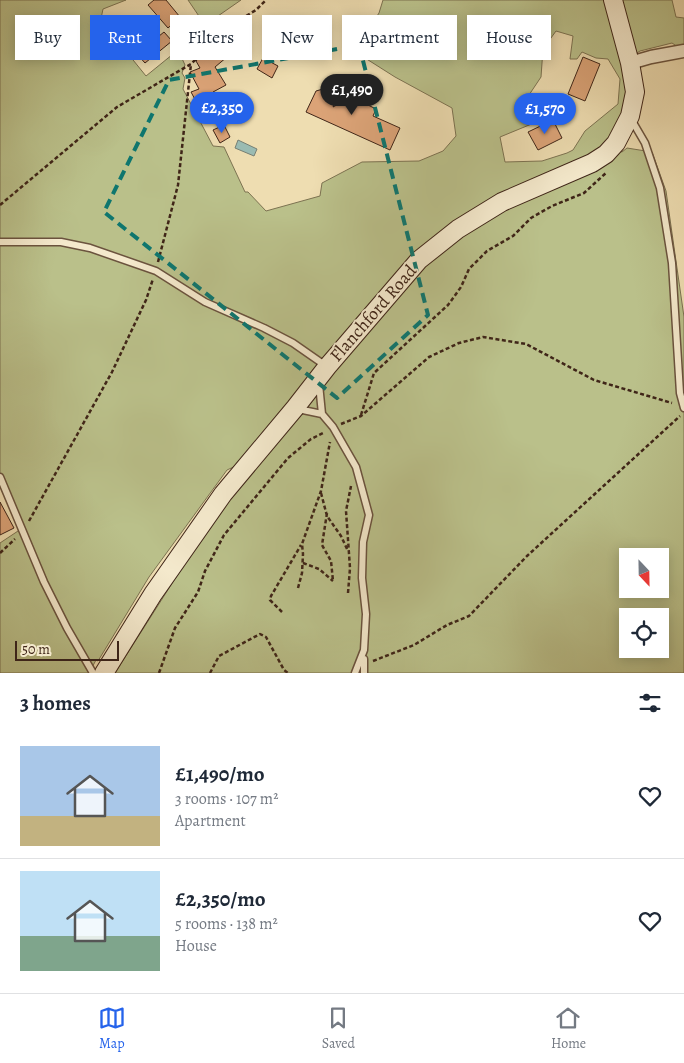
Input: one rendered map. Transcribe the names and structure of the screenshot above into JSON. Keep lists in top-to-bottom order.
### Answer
{
  "streets": {
    "street": ["Flanchford Road"]
  },
  "scale_bar": "50 m",
  "north": "bottom",
  "page": {
    "chip": [
      "Buy",
      "Rent",
      "Filters",
      "New",
      "Apartment",
      "House"
    ],
    "price": ["£1,490", "£2,350", "£1,570"],
    "scale": "50 m",
    "heading": "3 homes",
    "list": [
      {
        "name": "£1,490/mo",
        "note": "3 rooms · 107 m² · Apartment"
      },
      {
        "name": "£2,350/mo",
        "note": "5 rooms · 138 m² · House"
      }
    ],
    "tabs": ["Map", "Saved", "Home"]
  }
}
